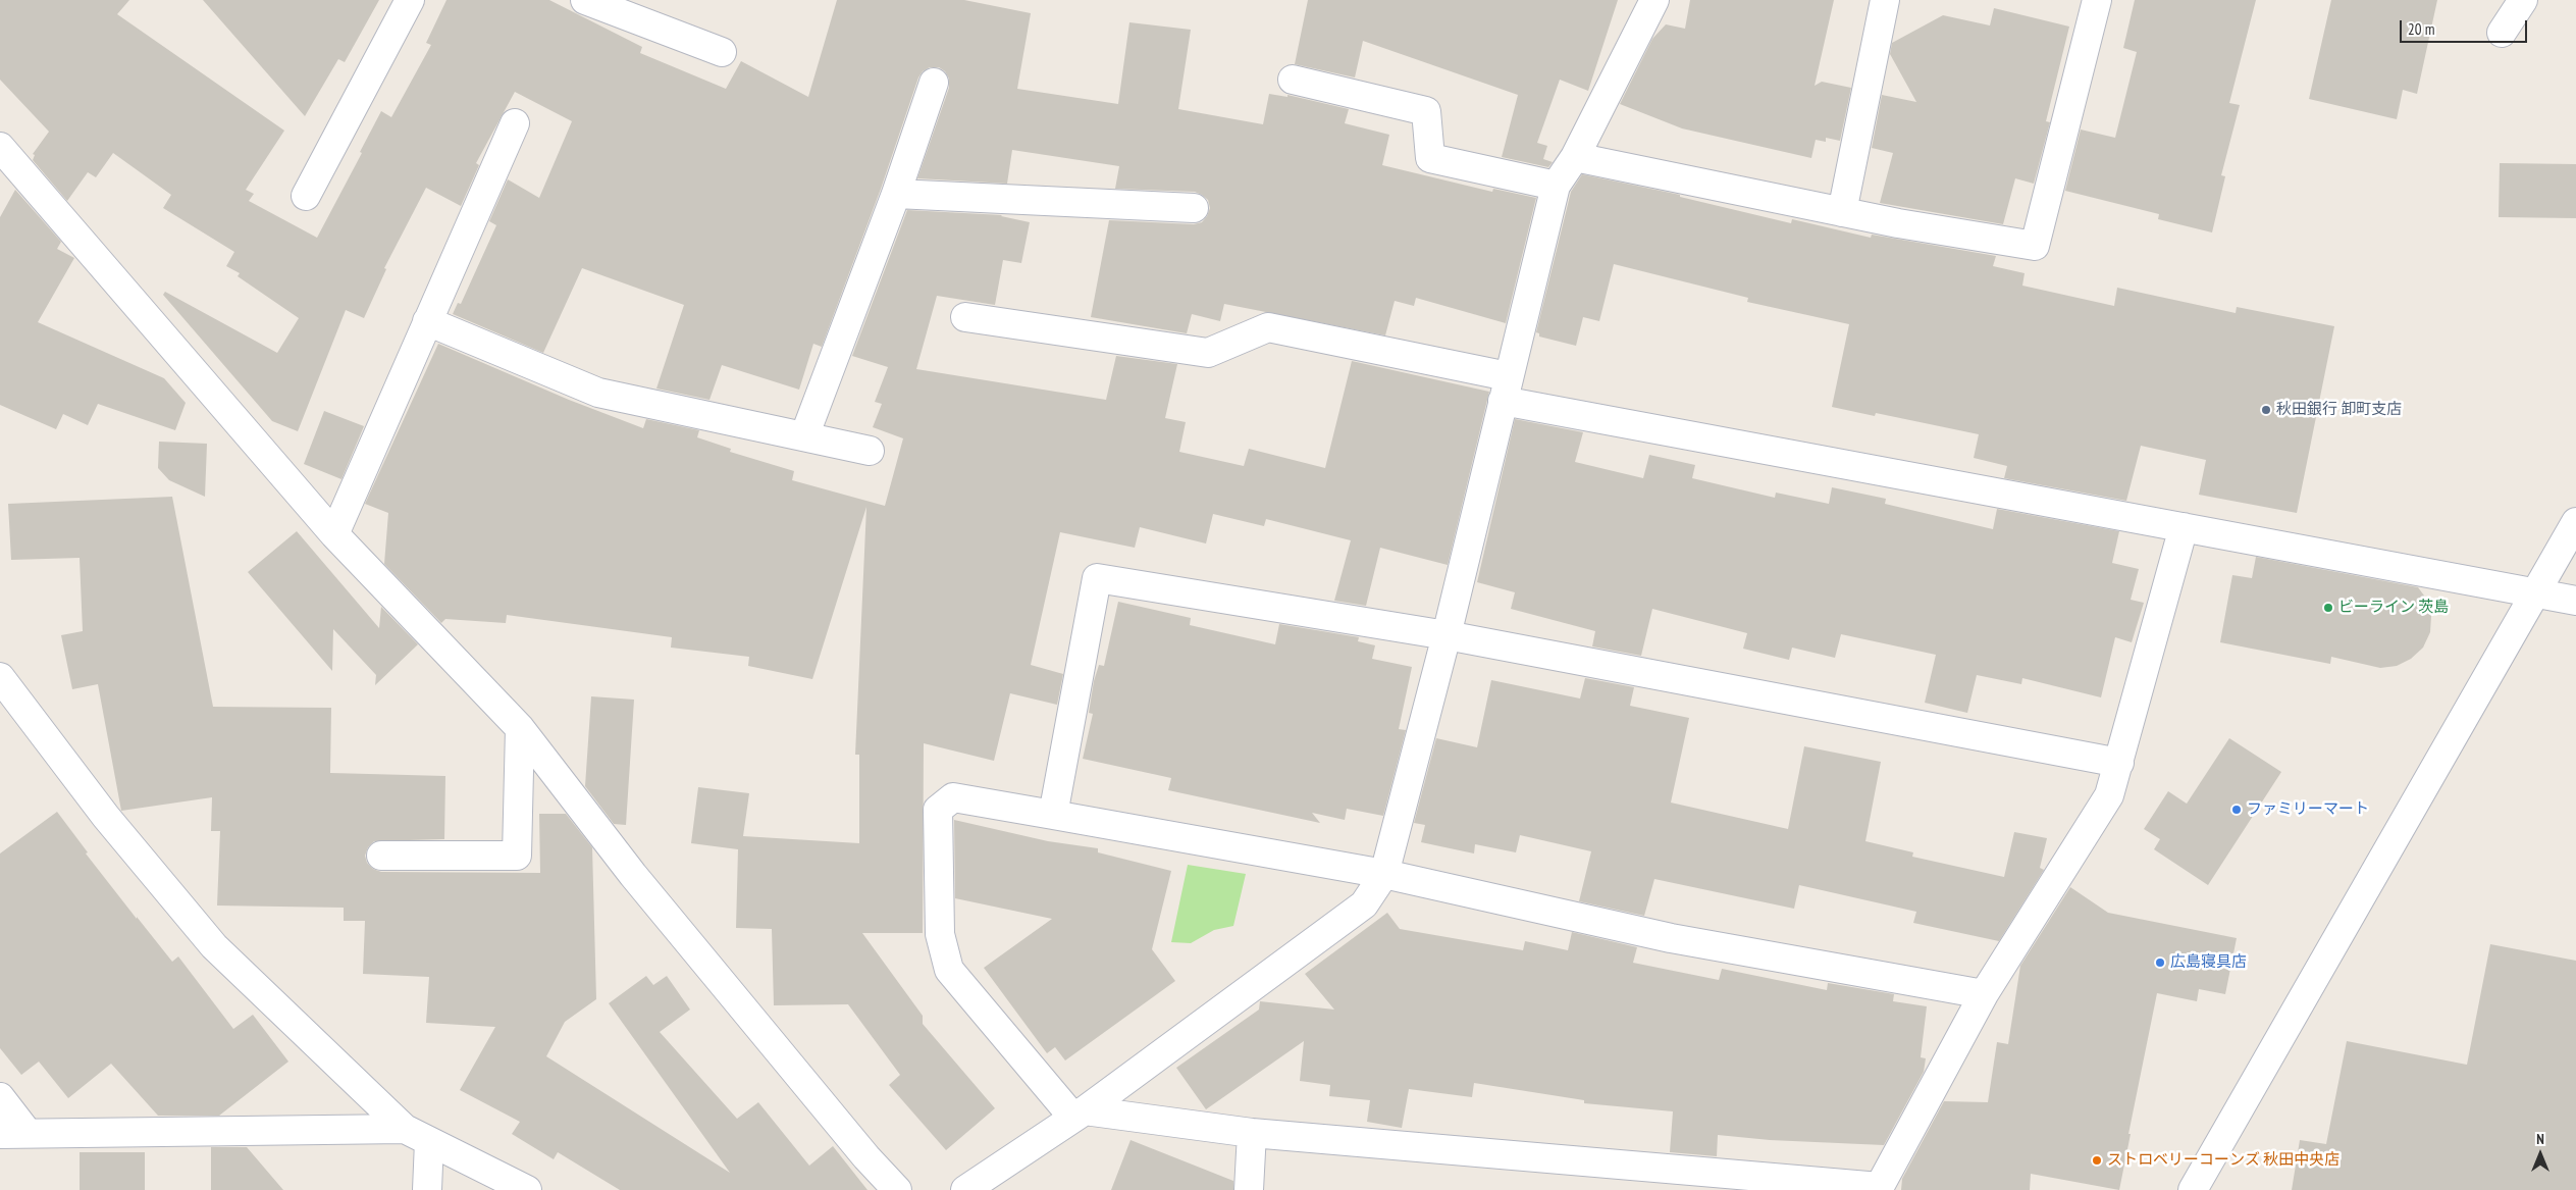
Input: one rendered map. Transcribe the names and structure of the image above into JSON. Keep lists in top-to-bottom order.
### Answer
{
  "places": [
    "秋田銀行 卸町支店",
    "ビーライン 茨島",
    "ファミリーマート",
    "広島寝具店",
    "ストロベリーコーンズ 秋田中央店"
  ],
  "scale_bar": "20 m",
  "north": "top"
}
